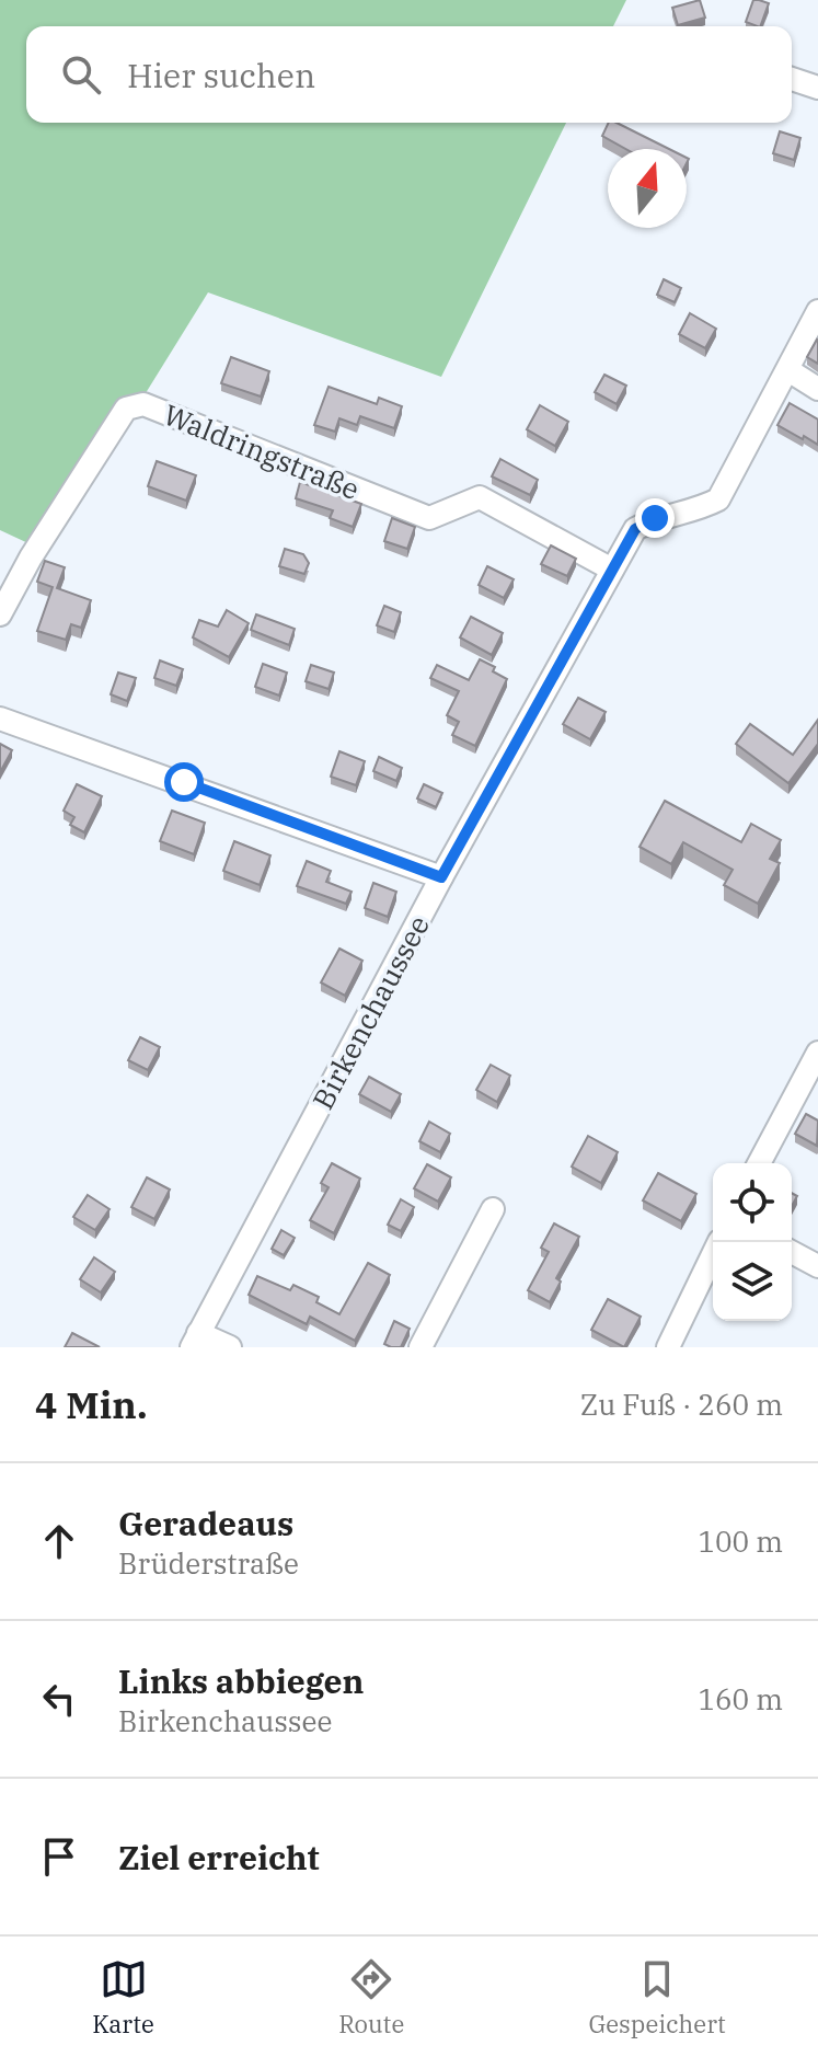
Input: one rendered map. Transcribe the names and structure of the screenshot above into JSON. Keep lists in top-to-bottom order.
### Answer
{
  "streets": {
    "street": ["Waldringstraße", "Birkenchaussee"]
  },
  "crossings": [
    ["Waldringstraße", "Birkenchaussee"]
  ],
  "north": "top",
  "page": {
    "search": "Hier suchen",
    "heading": ["4 Min.", "Zu Fuß · 260 m"],
    "list": [
      ["Geradeaus", "Brüderstraße", "100 m"],
      ["Links abbiegen", "Birkenchaussee", "160 m"],
      "Ziel erreicht"
    ],
    "nav": ["Karte", "Route", "Gespeichert"]
  }
}
